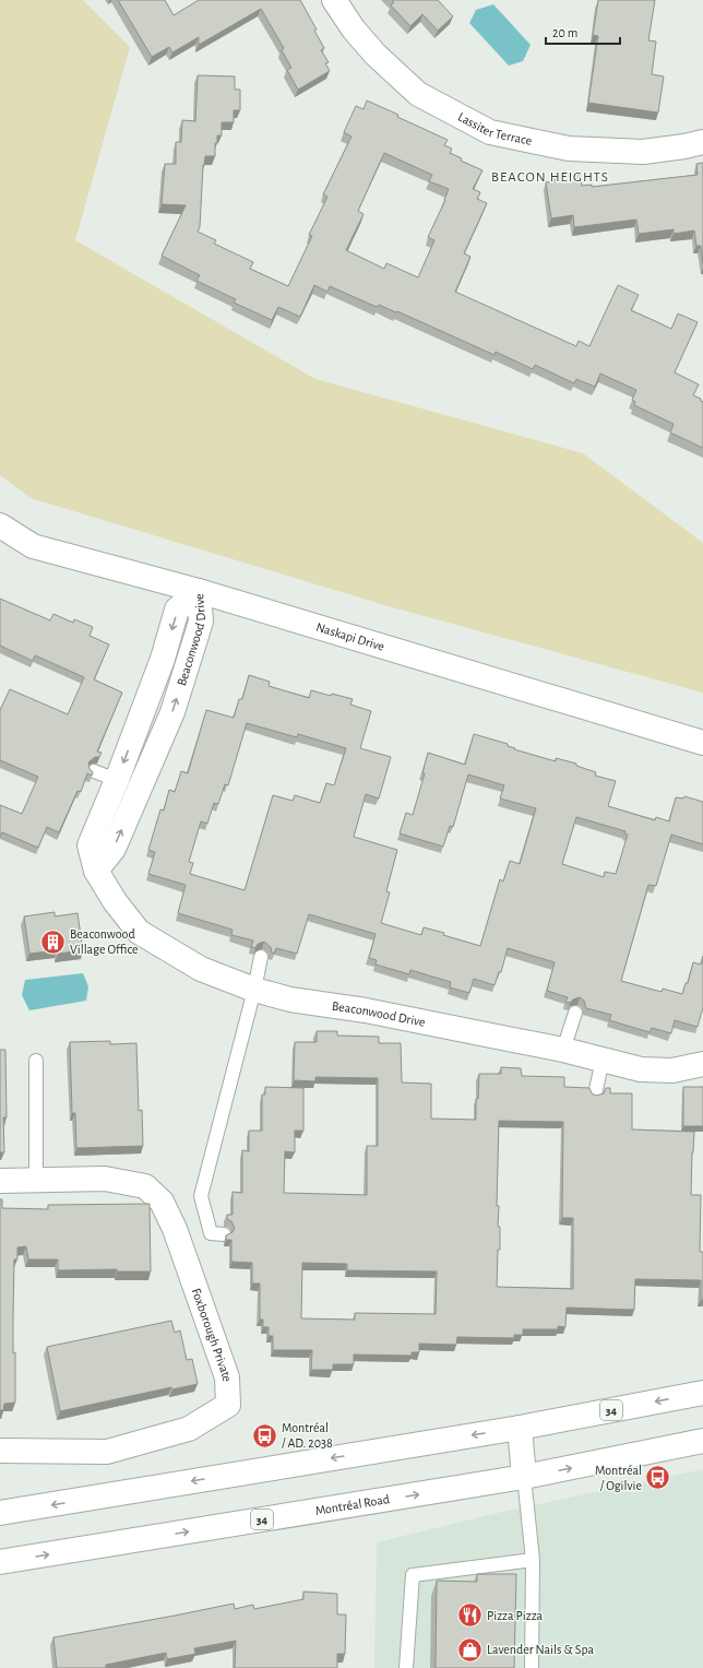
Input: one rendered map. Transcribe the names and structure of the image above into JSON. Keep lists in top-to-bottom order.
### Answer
{
  "streets": {
    "street": [
      "Lassiter Terrace",
      "Naskapi Drive",
      "Beaconwood Drive",
      "Foxborough Private",
      "34",
      "Montréal Road"
    ]
  },
  "crossings": [
    ["Naskapi Drive", "Beaconwood Drive"]
  ],
  "districts": ["BEACON HEIGHTS"],
  "places": {
    "building": ["Beaconwood Village Office"],
    "bus stop": ["Montréal / AD. 2038", "Montréal / Ogilvie"],
    "restaurant": ["Pizza Pizza"],
    "shop": ["Lavender Nails & Spa"]
  },
  "scale_bar": "20 m"
}
